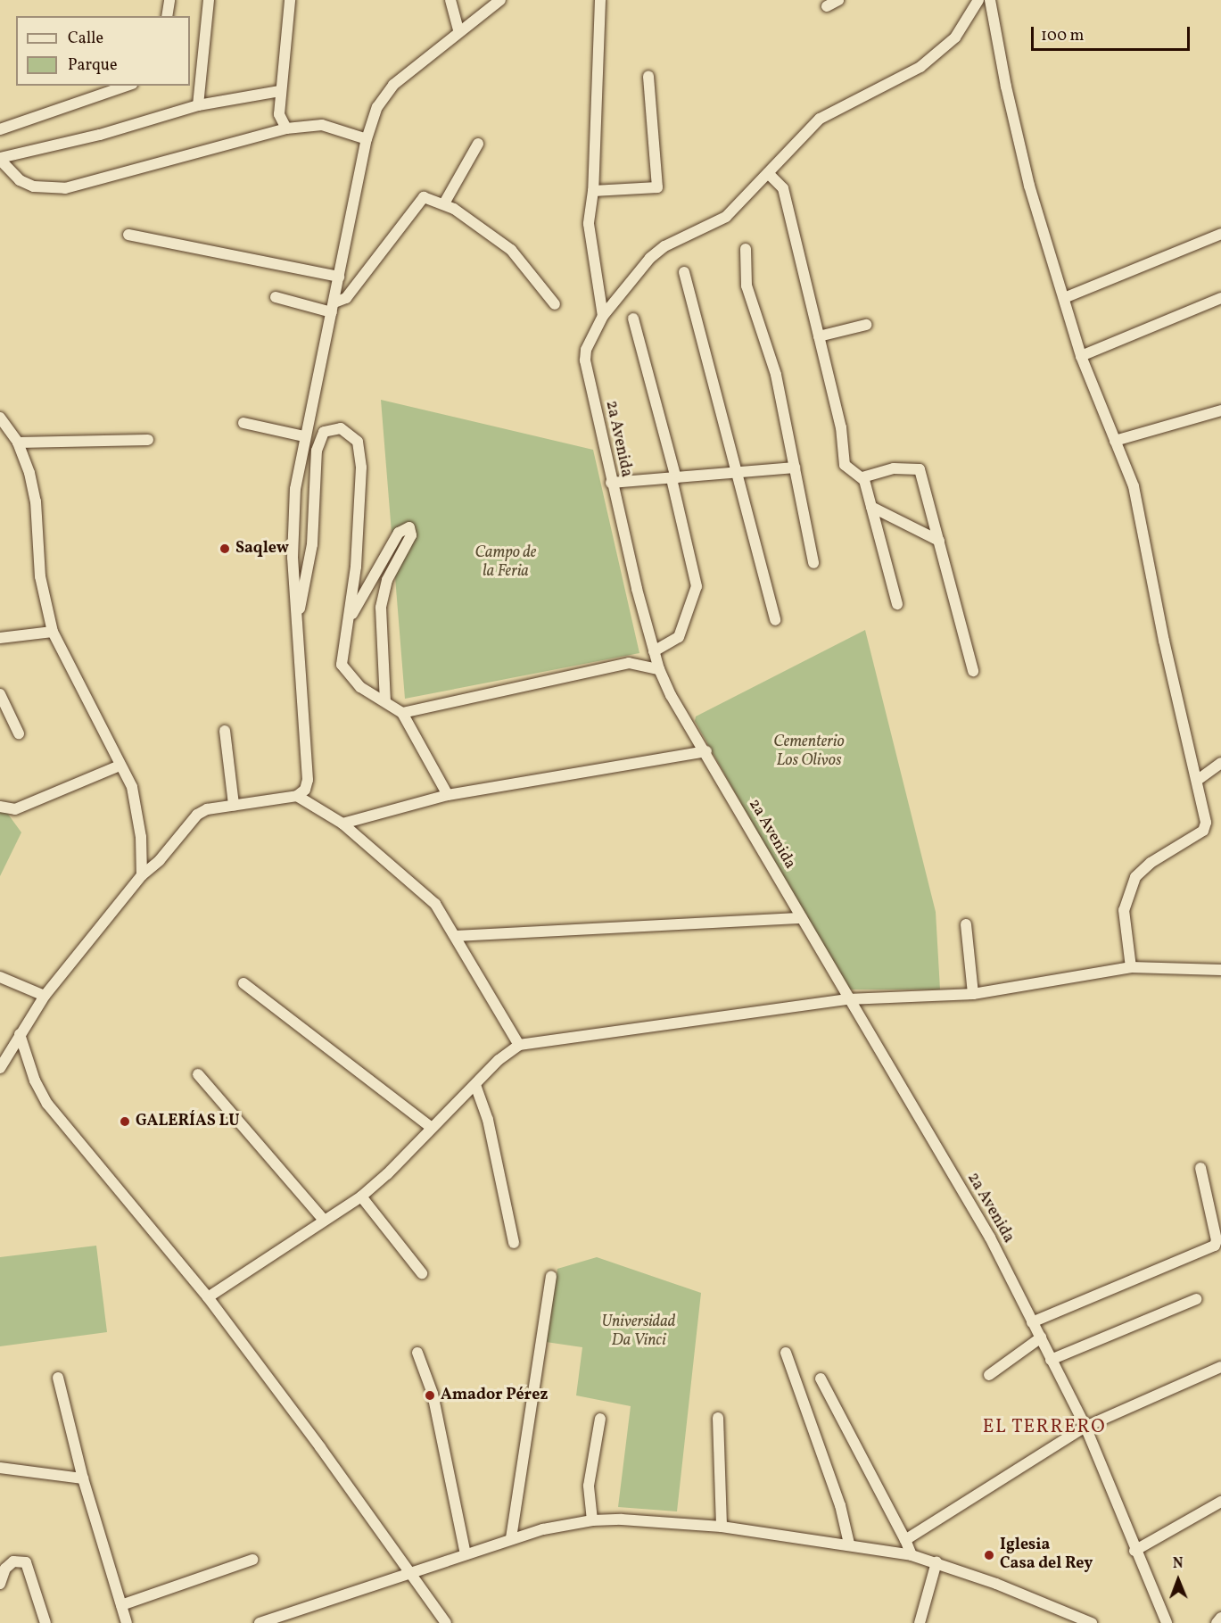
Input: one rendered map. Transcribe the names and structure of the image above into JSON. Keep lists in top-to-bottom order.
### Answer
{
  "streets": {
    "street": ["2a Avenida"]
  },
  "districts": ["EL TERRERO"],
  "parks": ["Campo de la Feria", "Cementerio Los Olivos", "Universidad Da Vinci"],
  "places": [
    "Saqlew",
    "GALERÍAS LU",
    "Amador Pérez",
    "Iglesia Casa del Rey"
  ],
  "legend": ["Calle", "Parque"],
  "scale_bar": "100 m",
  "north": "top"
}
